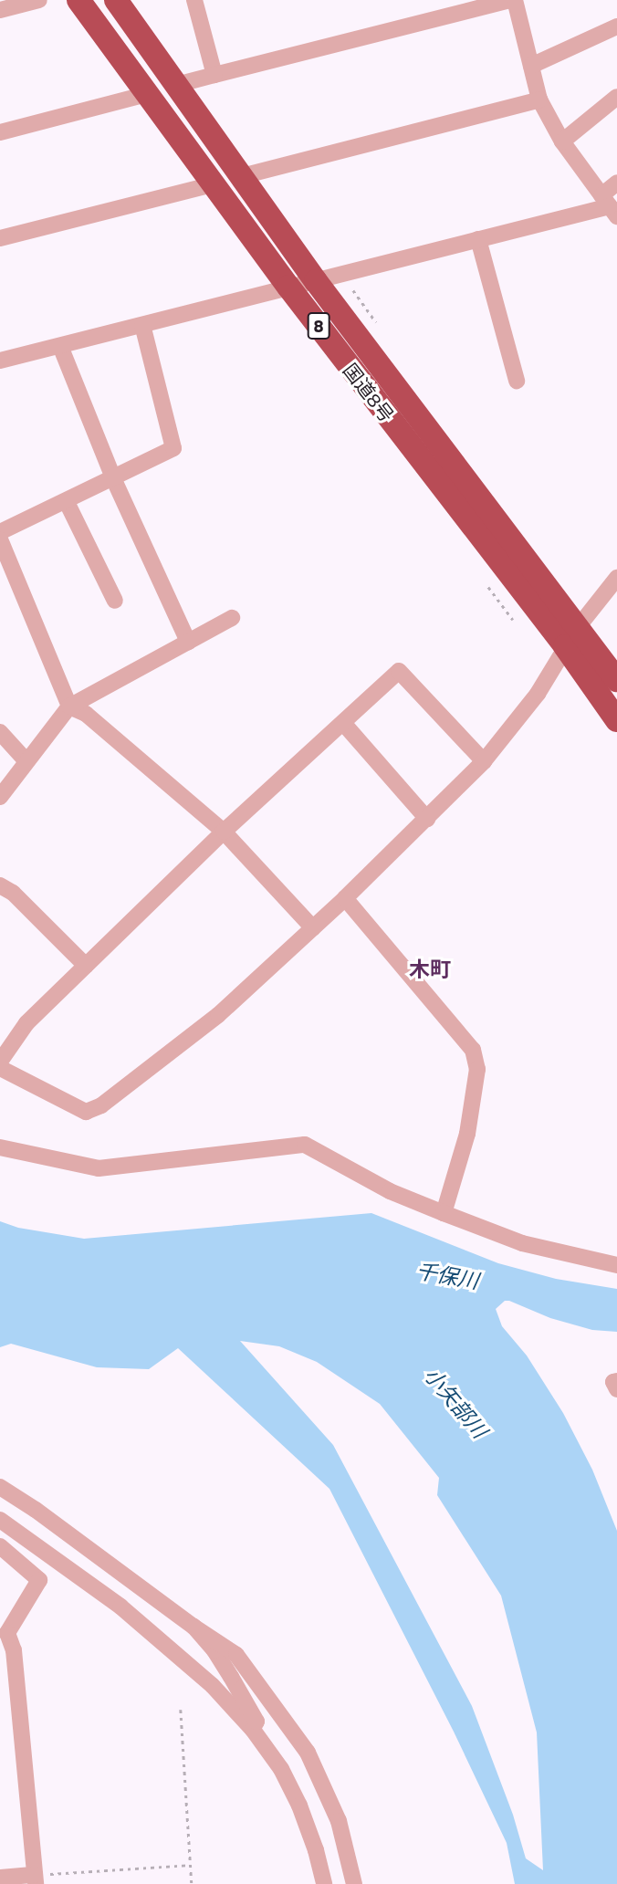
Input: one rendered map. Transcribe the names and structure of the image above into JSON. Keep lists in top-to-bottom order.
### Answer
{
  "streets": {
    "highway": ["8", "国道8号"]
  },
  "districts": ["木町"],
  "water": ["千保川", "小矢部川"]
}
